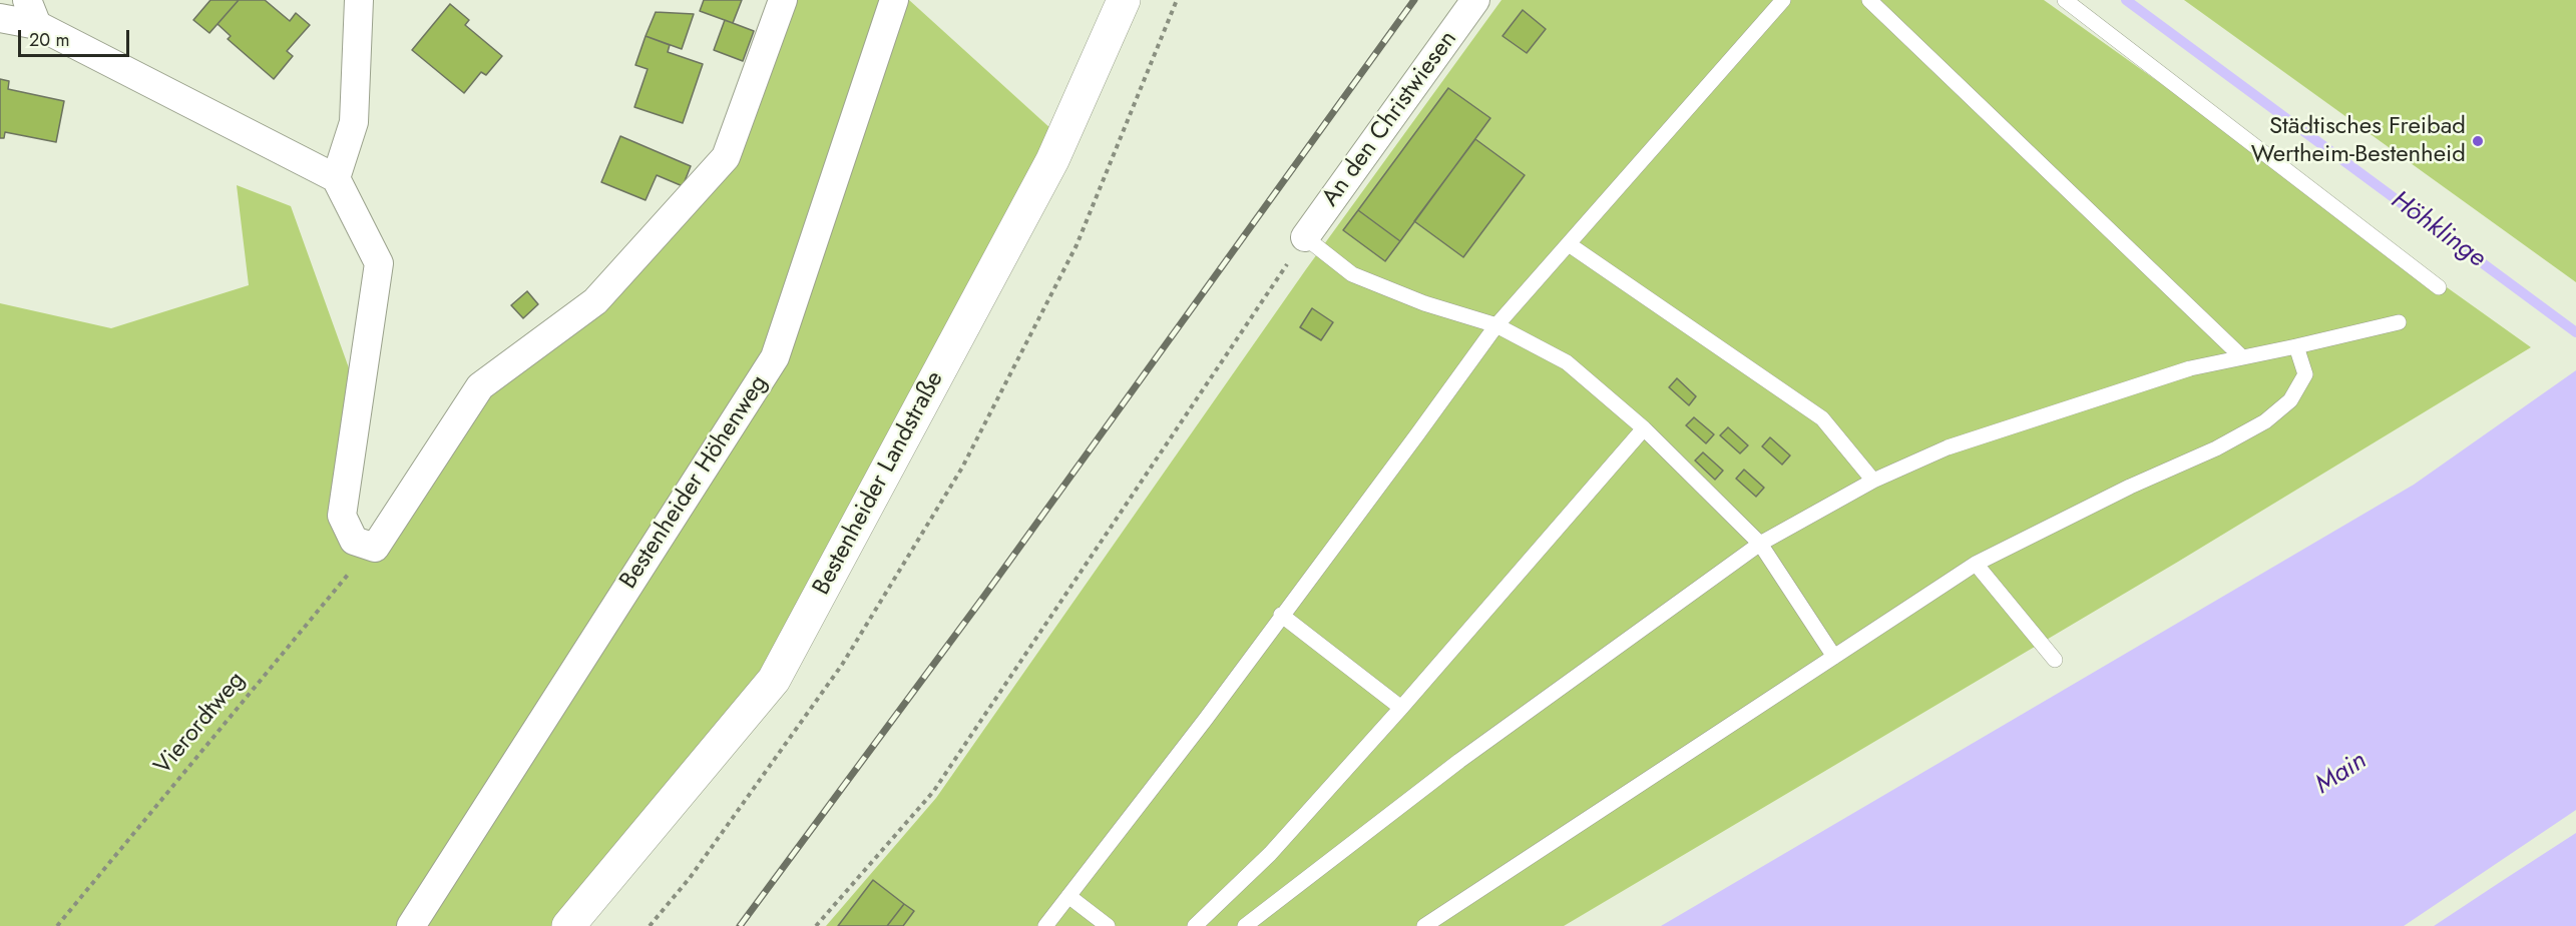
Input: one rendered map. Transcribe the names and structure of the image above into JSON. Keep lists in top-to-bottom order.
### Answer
{
  "streets": {
    "main road": ["Bestenheider Landstraße"],
    "street": ["An den Christwiesen", "Bestenheider Höhenweg"],
    "path": ["Vierordtweg"]
  },
  "water": ["Höhklinge", "Main"],
  "places": ["Städtisches Freibad Wertheim-Bestenheid"],
  "scale_bar": "20 m"
}
